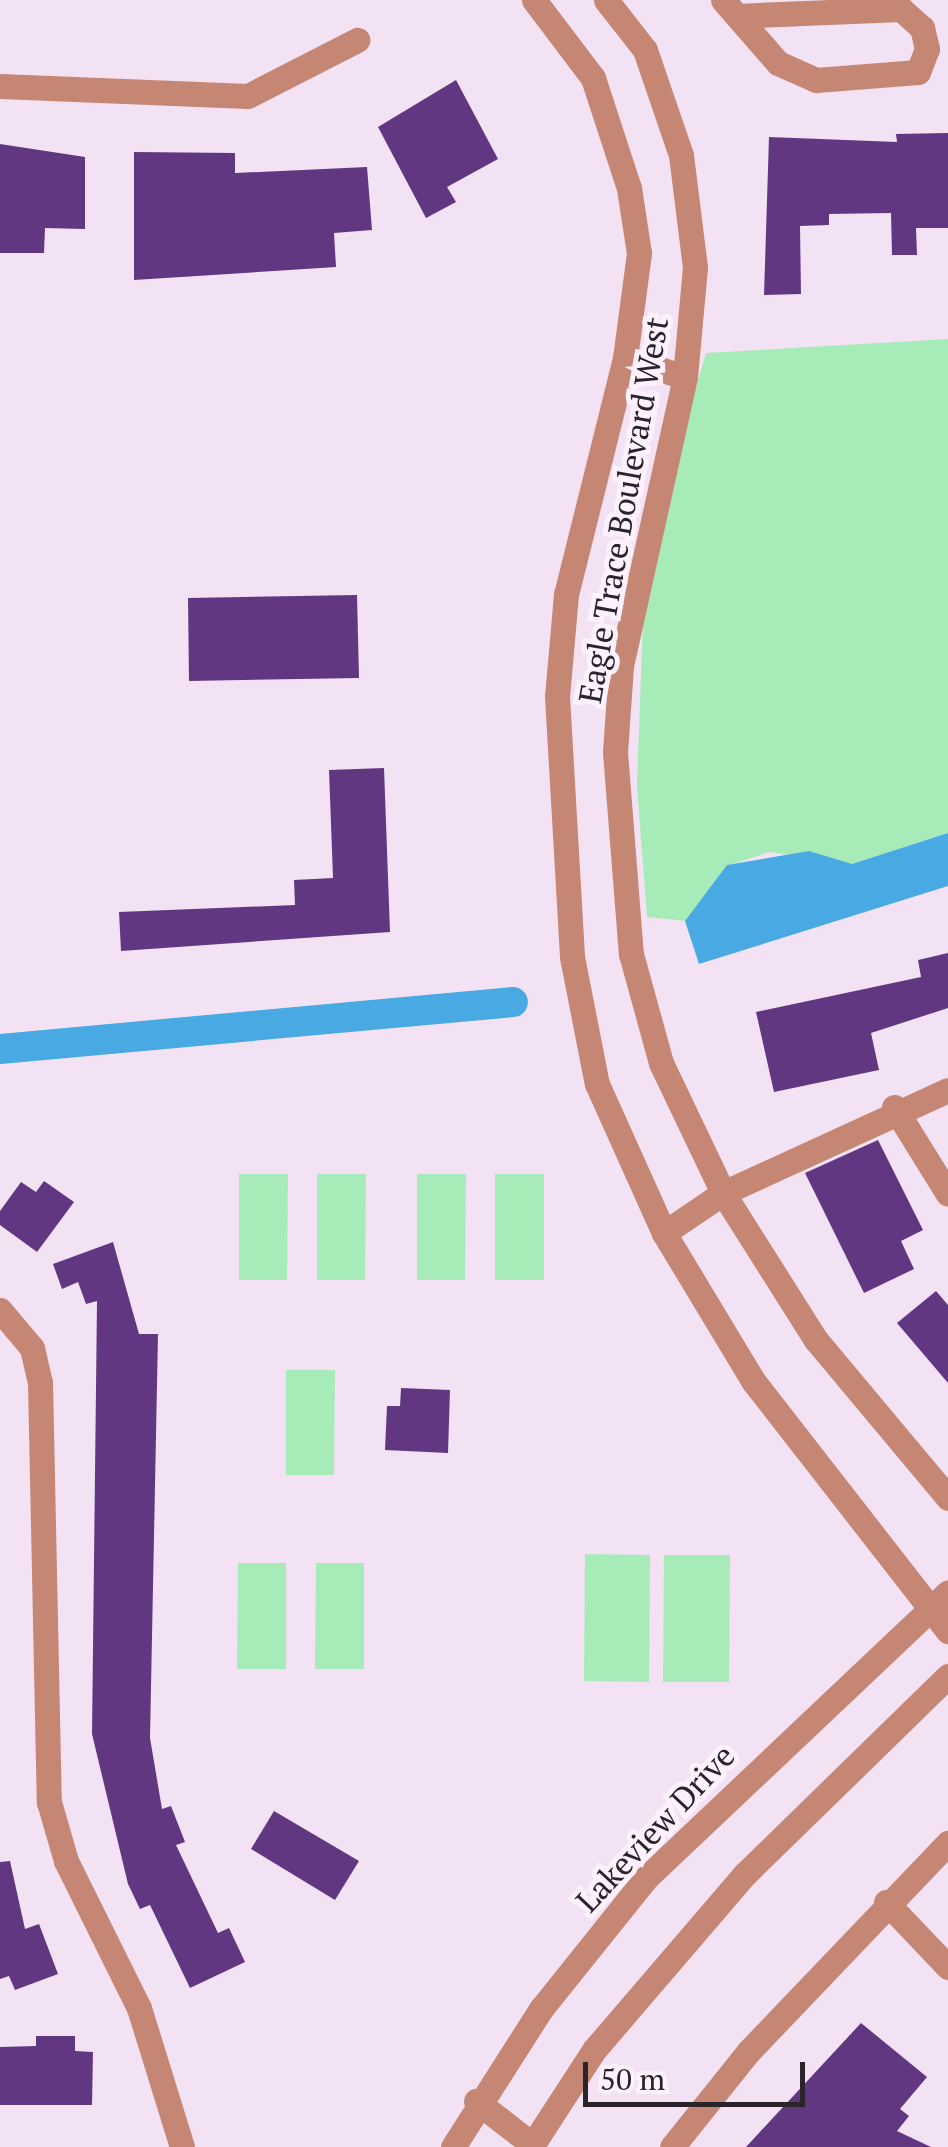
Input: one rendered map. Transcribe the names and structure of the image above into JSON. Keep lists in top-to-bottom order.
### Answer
{
  "streets": {
    "street": ["Eagle Trace Boulevard West", "Lakeview Drive"]
  },
  "crossings": [
    ["Eagle Trace Boulevard West", "Lakeview Drive"]
  ],
  "scale_bar": "50 m"
}
